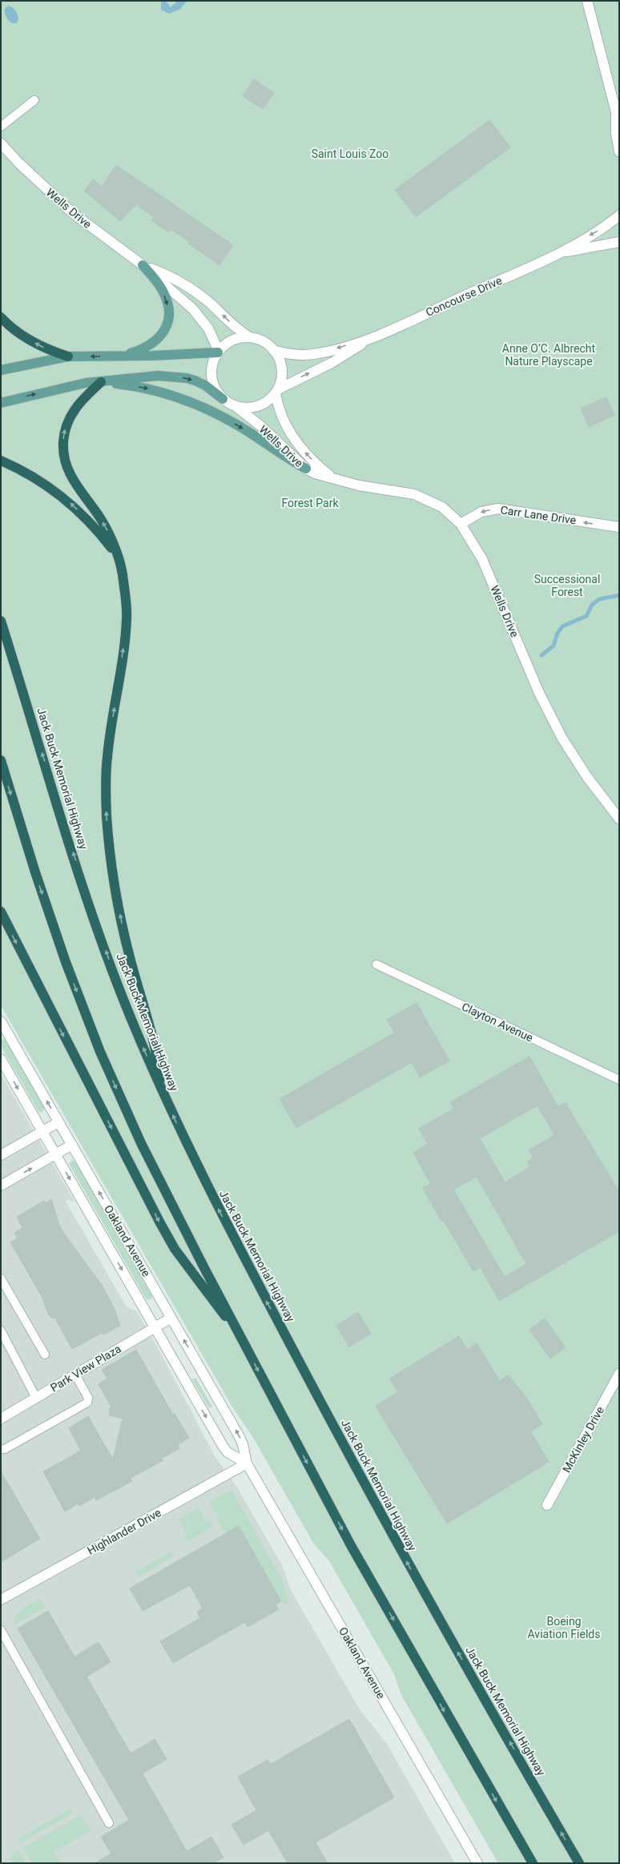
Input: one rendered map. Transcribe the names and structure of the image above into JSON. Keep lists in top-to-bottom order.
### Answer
{
  "streets": {
    "highway": ["Jack Buck Memorial Highway"],
    "street": [
      "Wells Drive",
      "Concourse Drive",
      "Carr Lane Drive",
      "Oakland Avenue",
      "Park View Plaza",
      "McKinley Drive",
      "Highlander Drive"
    ],
    "lane": ["Clayton Avenue"]
  },
  "crossings": [
    ["Wells Drive", "Concourse Drive"],
    ["Wells Drive", "Carr Lane Drive"],
    ["Oakland Avenue", "Park View Plaza"],
    ["Oakland Avenue", "Highlander Drive"]
  ],
  "one_way": ["Carr Lane Drive"],
  "parks": [
    "Saint Louis Zoo",
    "Anne O’C. Albrecht Nature Playscape",
    "Forest Park",
    "Successional Forest",
    "Boeing Aviation Fields"
  ]
}
